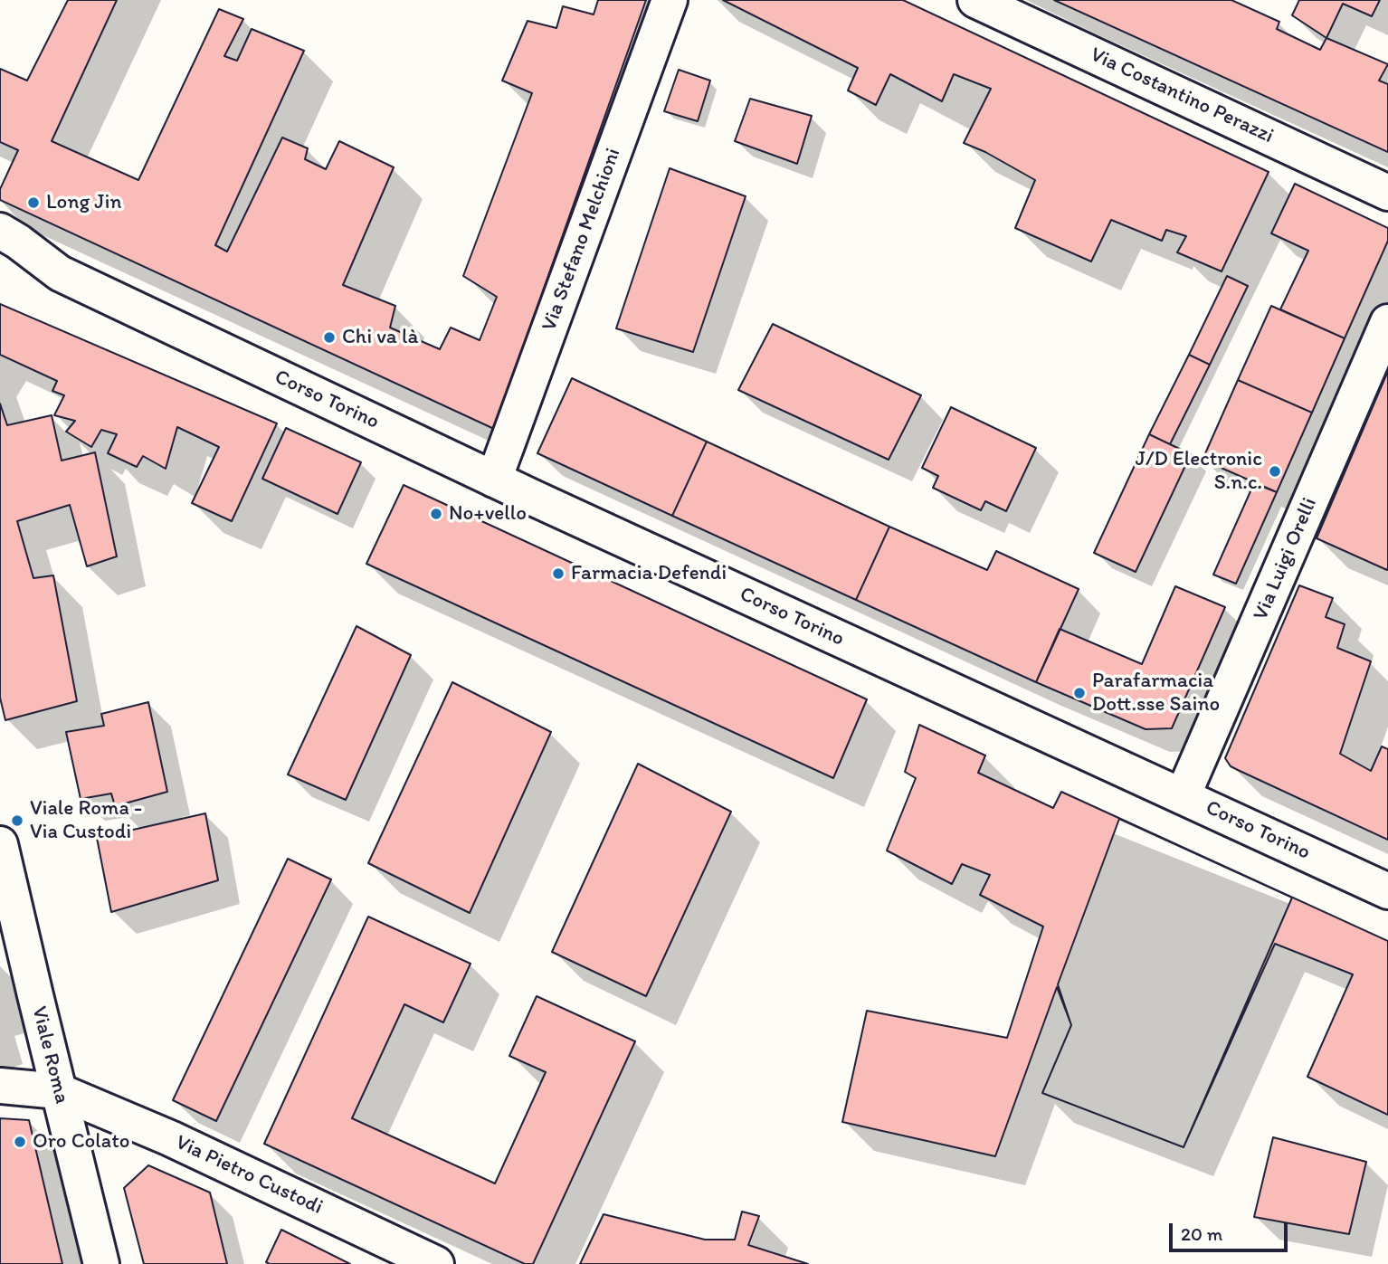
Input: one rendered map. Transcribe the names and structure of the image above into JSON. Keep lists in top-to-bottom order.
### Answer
{
  "streets": {
    "street": [
      "Via Costantino Perazzi",
      "Via Stefano Melchioni",
      "Corso Torino",
      "Via Luigi Orelli",
      "Viale Roma",
      "Via Pietro Custodi"
    ]
  },
  "crossings": [
    ["Via Stefano Melchioni", "Corso Torino"],
    ["Corso Torino", "Via Luigi Orelli"],
    ["Viale Roma", "Via Pietro Custodi"]
  ],
  "places": [
    "Long Jin",
    "Chi va là",
    "J/D Electronic S.n.c.",
    "No+vello",
    "Farmacia Defendi",
    "Parafarmacia Dott.sse Saino",
    "Viale Roma - Via Custodi",
    "Oro Colato"
  ],
  "scale_bar": "20 m"
}
